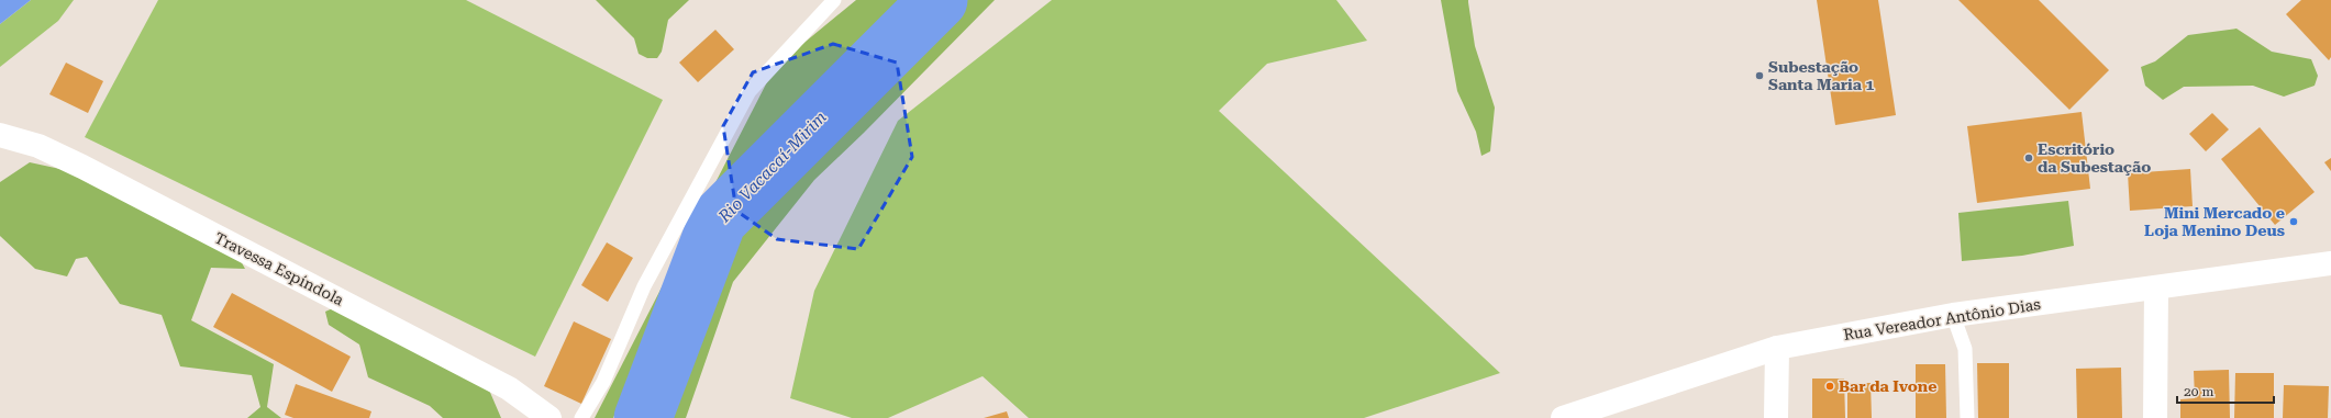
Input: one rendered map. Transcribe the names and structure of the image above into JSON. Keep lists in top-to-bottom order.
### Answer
{
  "streets": {
    "street": ["Travessa Espíndola", "Rua Vereador Antônio Dias"]
  },
  "water": ["Rio Vacacaí-Mirim"],
  "places": [
    "Subestação Santa Maria 1",
    "Escritório da Subestação",
    "Mini Mercado e Loja Menino Deus",
    "Bar da Ivone"
  ],
  "scale_bar": "20 m"
}
